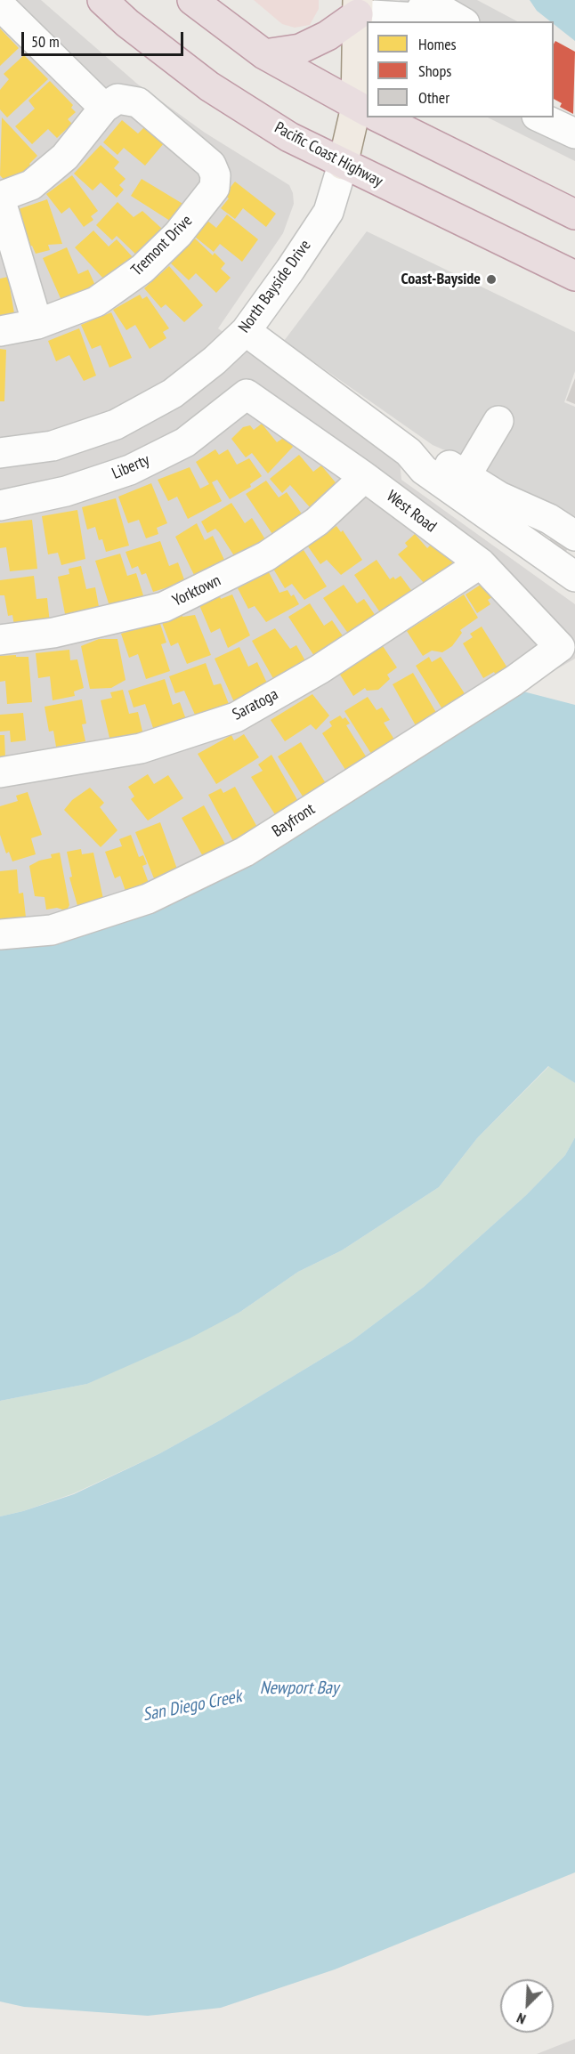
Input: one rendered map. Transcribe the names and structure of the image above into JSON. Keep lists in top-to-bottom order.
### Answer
{
  "streets": {
    "highway": ["Pacific Coast Highway"],
    "street": [
      "Tremont Drive",
      "North Bayside Drive",
      "Liberty",
      "West Road",
      "Yorktown",
      "Saratoga",
      "Bayfront"
    ]
  },
  "crossings": [
    ["Pacific Coast Highway", "North Bayside Drive"],
    ["Liberty", "West Road"],
    ["West Road", "Yorktown"],
    ["West Road", "Saratoga"],
    ["West Road", "Bayfront"]
  ],
  "water": ["Newport Bay", "San Diego Creek"],
  "places": ["Coast-Bayside"],
  "legend": ["Homes", "Shops", "Other"],
  "scale_bar": "50 m",
  "north": "bottom left"
}
